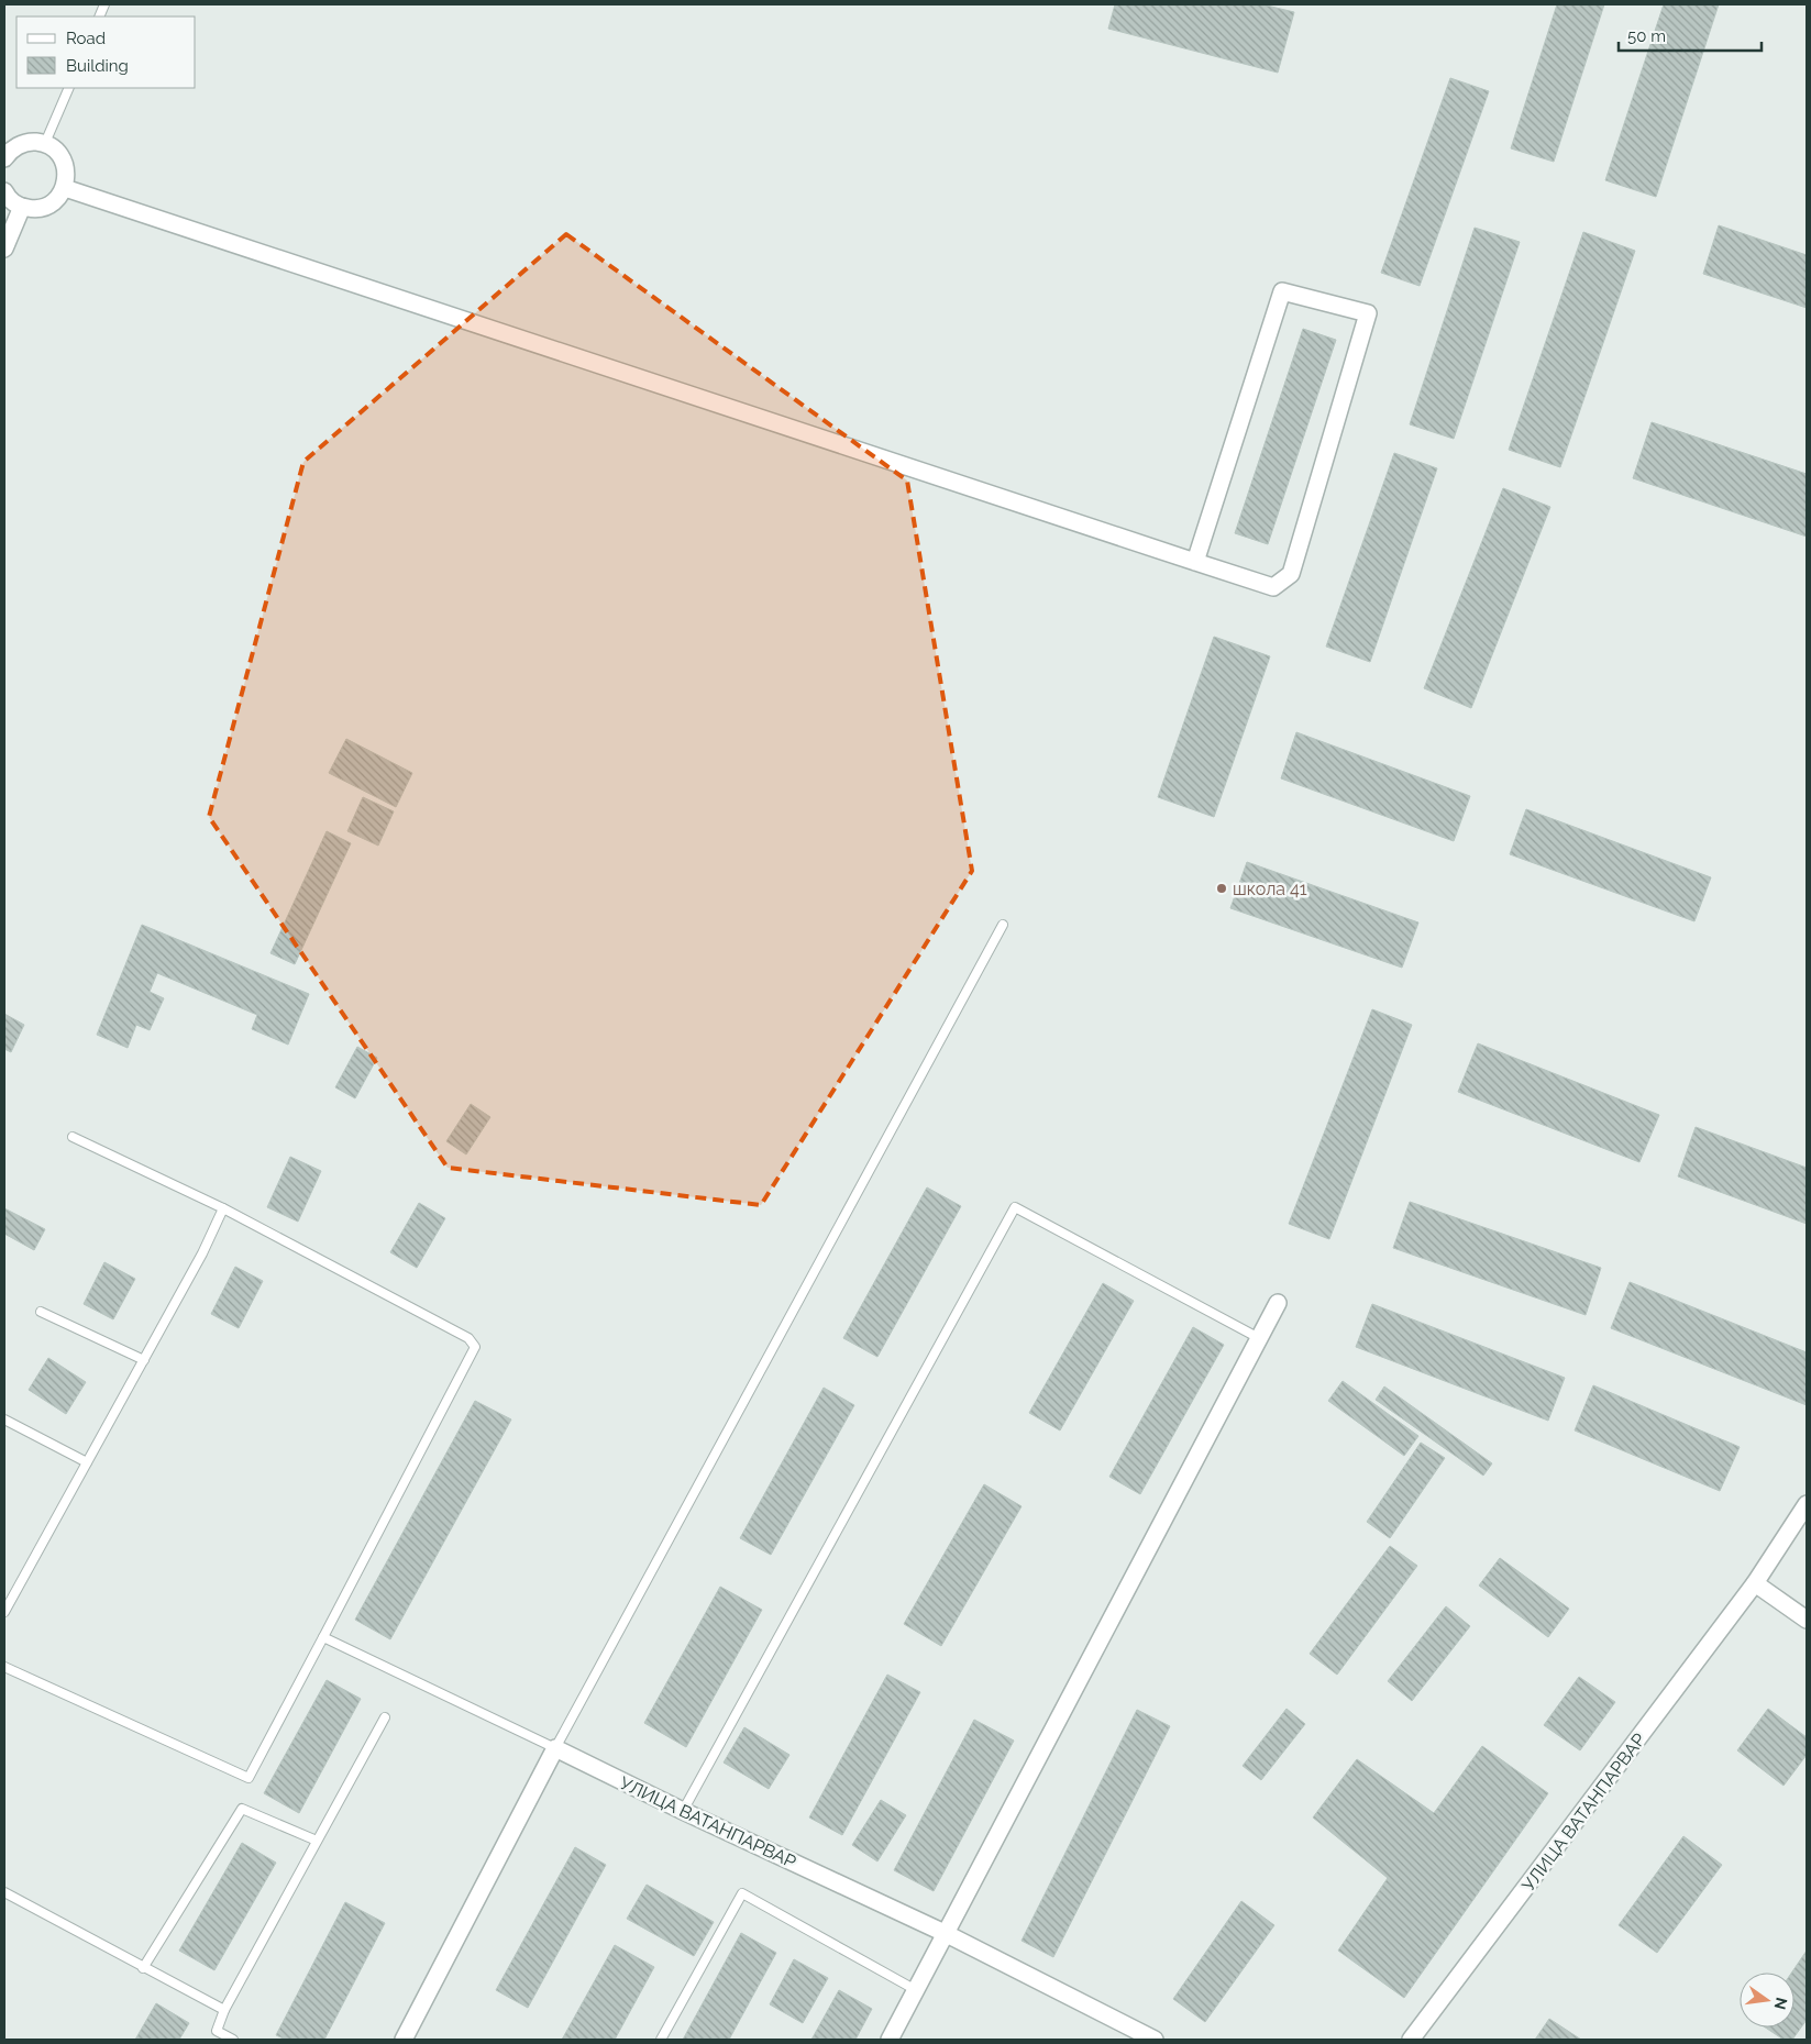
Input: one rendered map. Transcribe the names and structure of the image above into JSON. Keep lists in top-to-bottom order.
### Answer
{
  "streets": {
    "street": ["УЛИЦА ВАТАНПАРВАР"]
  },
  "places": ["школа 41"],
  "legend": ["Road", "Building"],
  "scale_bar": "50 m",
  "north": "right"
}
